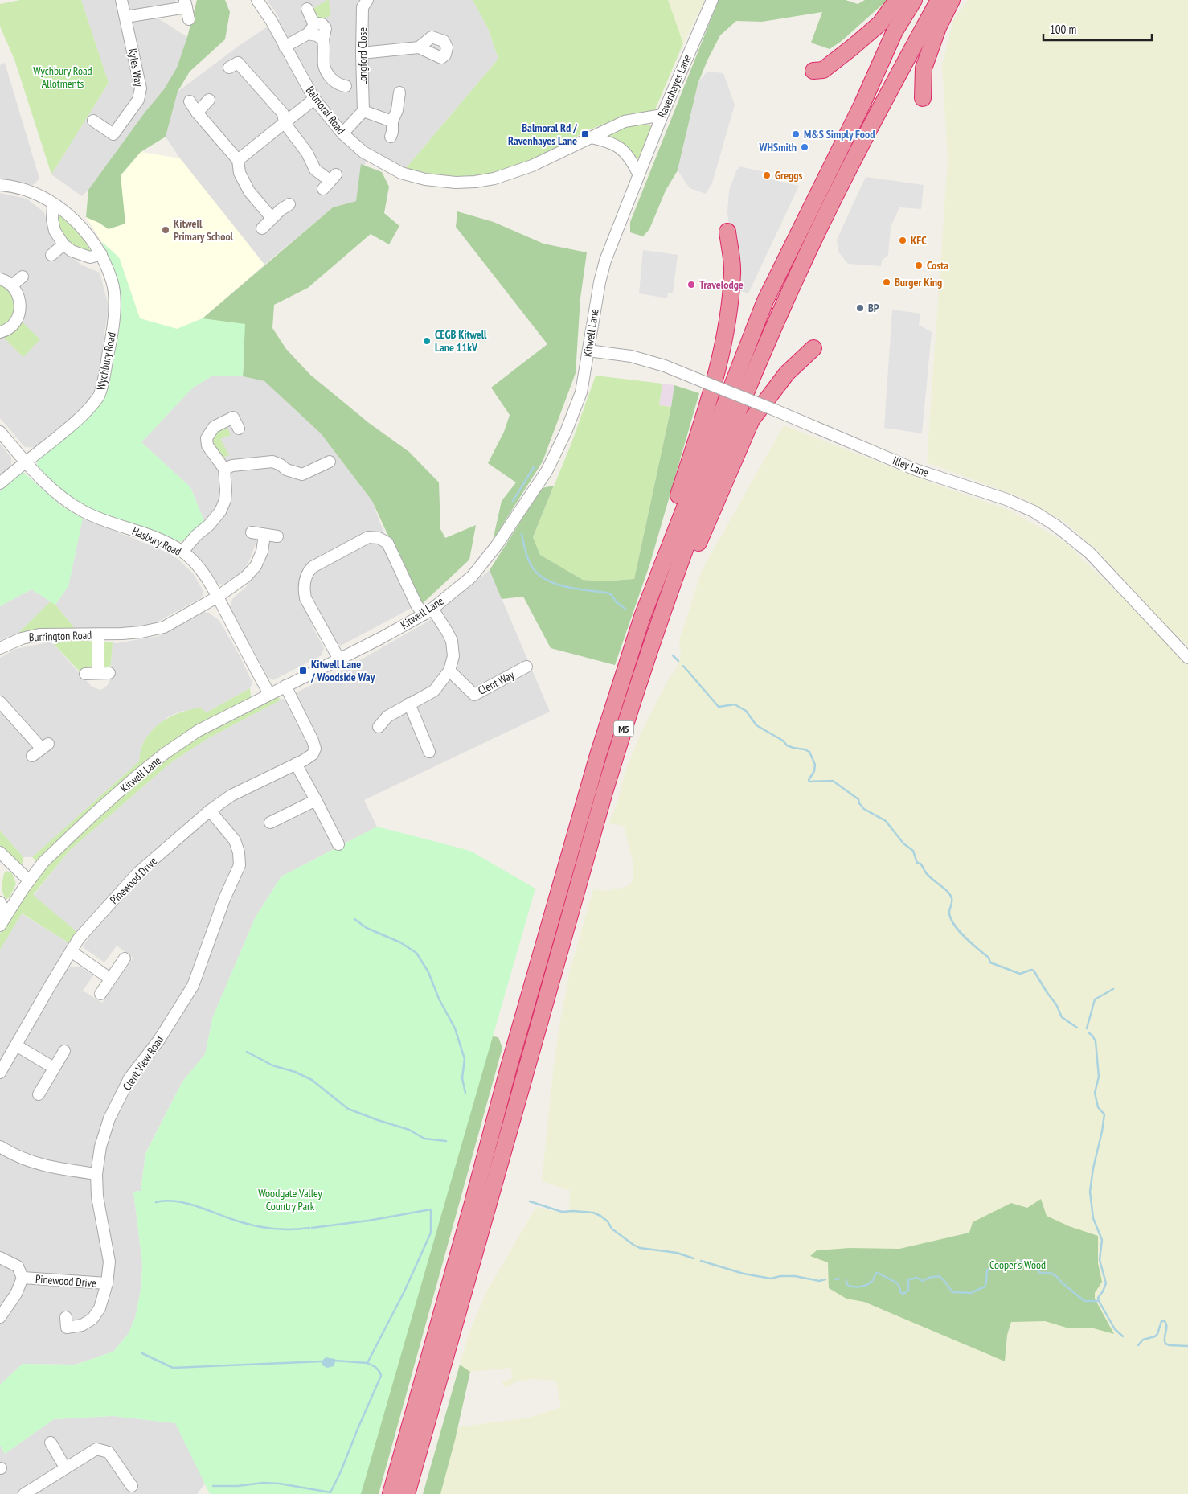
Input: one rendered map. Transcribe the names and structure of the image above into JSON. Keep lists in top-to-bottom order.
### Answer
{
  "streets": {
    "highway": ["M5"],
    "street": [
      "Longford Close",
      "Kyles Way",
      "Ravenhayes Lane",
      "Balmoral Road",
      "Kitwell Lane",
      "Wychbury Road",
      "Illey Lane",
      "Hasbury Road",
      "Burrington Road",
      "Clent Way",
      "Pinewood Drive",
      "Clent View Road"
    ]
  },
  "crossings": [
    ["Ravenhayes Lane", "Balmoral Road"],
    ["Ravenhayes Lane", "Kitwell Lane"],
    ["Kitwell Lane", "Illey Lane"],
    ["Kitwell Lane", "Hasbury Road"],
    ["Kitwell Lane", "Pinewood Drive"],
    ["Wychbury Road", "Hasbury Road"],
    ["Hasbury Road", "Burrington Road"],
    ["Pinewood Drive", "Clent View Road"]
  ],
  "parks": ["Wychbury Road Allotments", "Woodgate Valley Country Park", "Cooper's Wood"],
  "places": {
    "transit": ["Balmoral Rd / Ravenhayes Lane", "Kitwell Lane / Woodside Way"],
    "other": [
      "M&S Simply Food",
      "WHSmith",
      "Greggs",
      "Kitwell Primary School",
      "KFC",
      "Costa",
      "Burger King",
      "Travelodge",
      "BP",
      "CEGB Kitwell Lane 11kV"
    ]
  },
  "scale_bar": "100 m"
}
